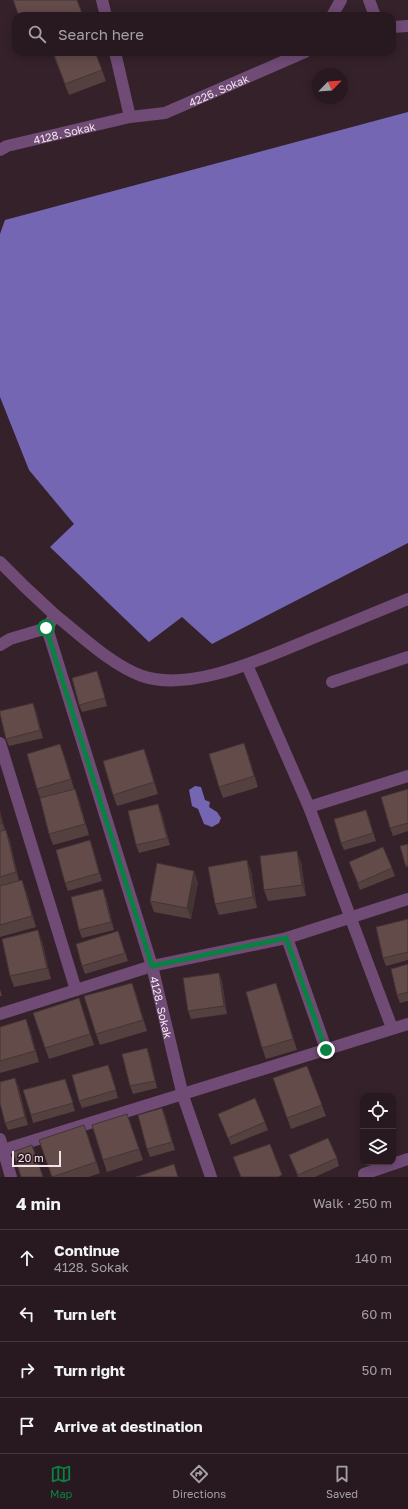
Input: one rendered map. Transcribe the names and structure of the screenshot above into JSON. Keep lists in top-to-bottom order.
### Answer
{
  "streets": {
    "street": ["4226. Sokak", "4128. Sokak"]
  },
  "crossings": [
    ["4226. Sokak", "4128. Sokak"]
  ],
  "scale_bar": "20 m",
  "north": "top right",
  "page": {
    "search": "Search here",
    "scale": "20 m",
    "heading": ["4 min", "Walk · 250 m"],
    "list": [
      ["Continue", "4128. Sokak", "140 m"],
      ["Turn left", "60 m"],
      ["Turn right", "50 m"],
      "Arrive at destination"
    ],
    "nav": ["Map", "Directions", "Saved"]
  }
}
